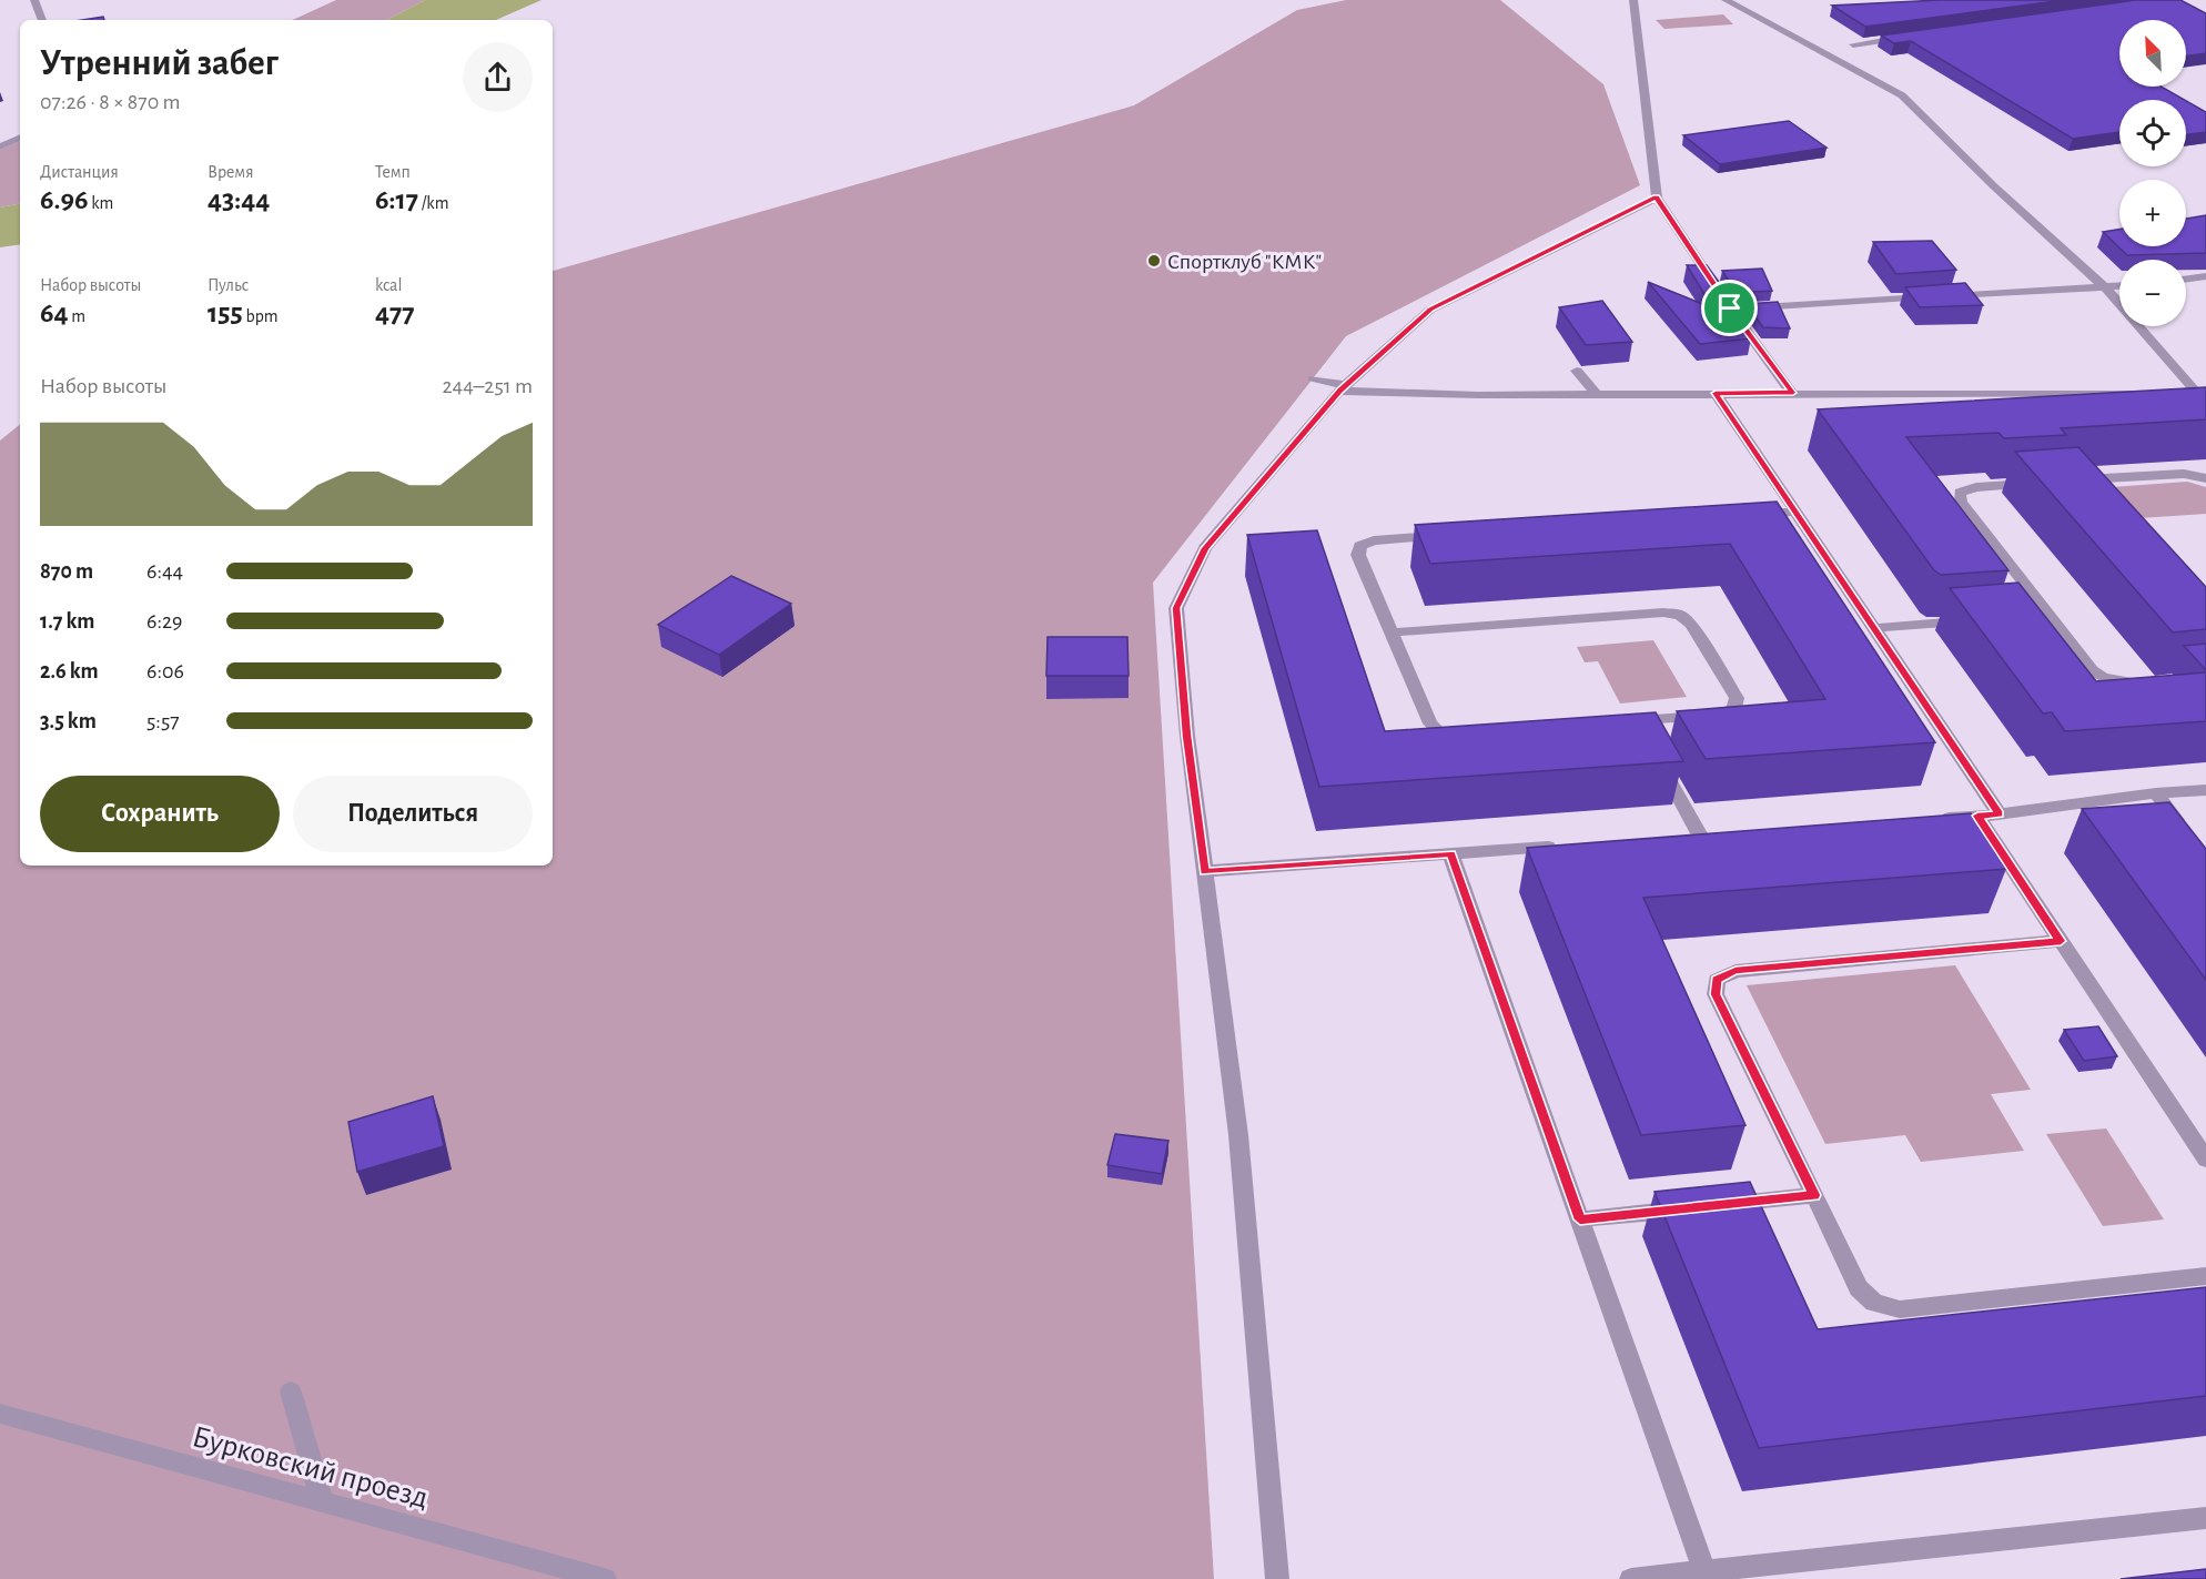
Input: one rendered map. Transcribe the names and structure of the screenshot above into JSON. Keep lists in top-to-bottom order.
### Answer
{
  "streets": {
    "street": ["Бурковский проезд"]
  },
  "places": ["Спортклуб \"КМК\""],
  "north": "top left",
  "page": {
    "map_buttons": ["+", "−"],
    "heading": ["Утренний забег", "07:26 · 8 × 870 m"],
    "stats": [
      ["Дистанция", "6.96 km"],
      ["Время", "43:44"],
      ["Темп", "6:17 /km"],
      ["Набор высоты", "64 m"],
      ["Пульс", "155 bpm"],
      ["kcal", "477"]
    ],
    "chart": ["Набор высоты", "244–251 m"],
    "list": [
      {
        "name": "870 m",
        "note": "6:44"
      },
      {
        "name": "1.7 km",
        "note": "6:29"
      },
      {
        "name": "2.6 km",
        "note": "6:06"
      },
      {
        "name": "3.5 km",
        "note": "5:57"
      }
    ],
    "buttons": ["Сохранить", "Поделиться"]
  }
}
